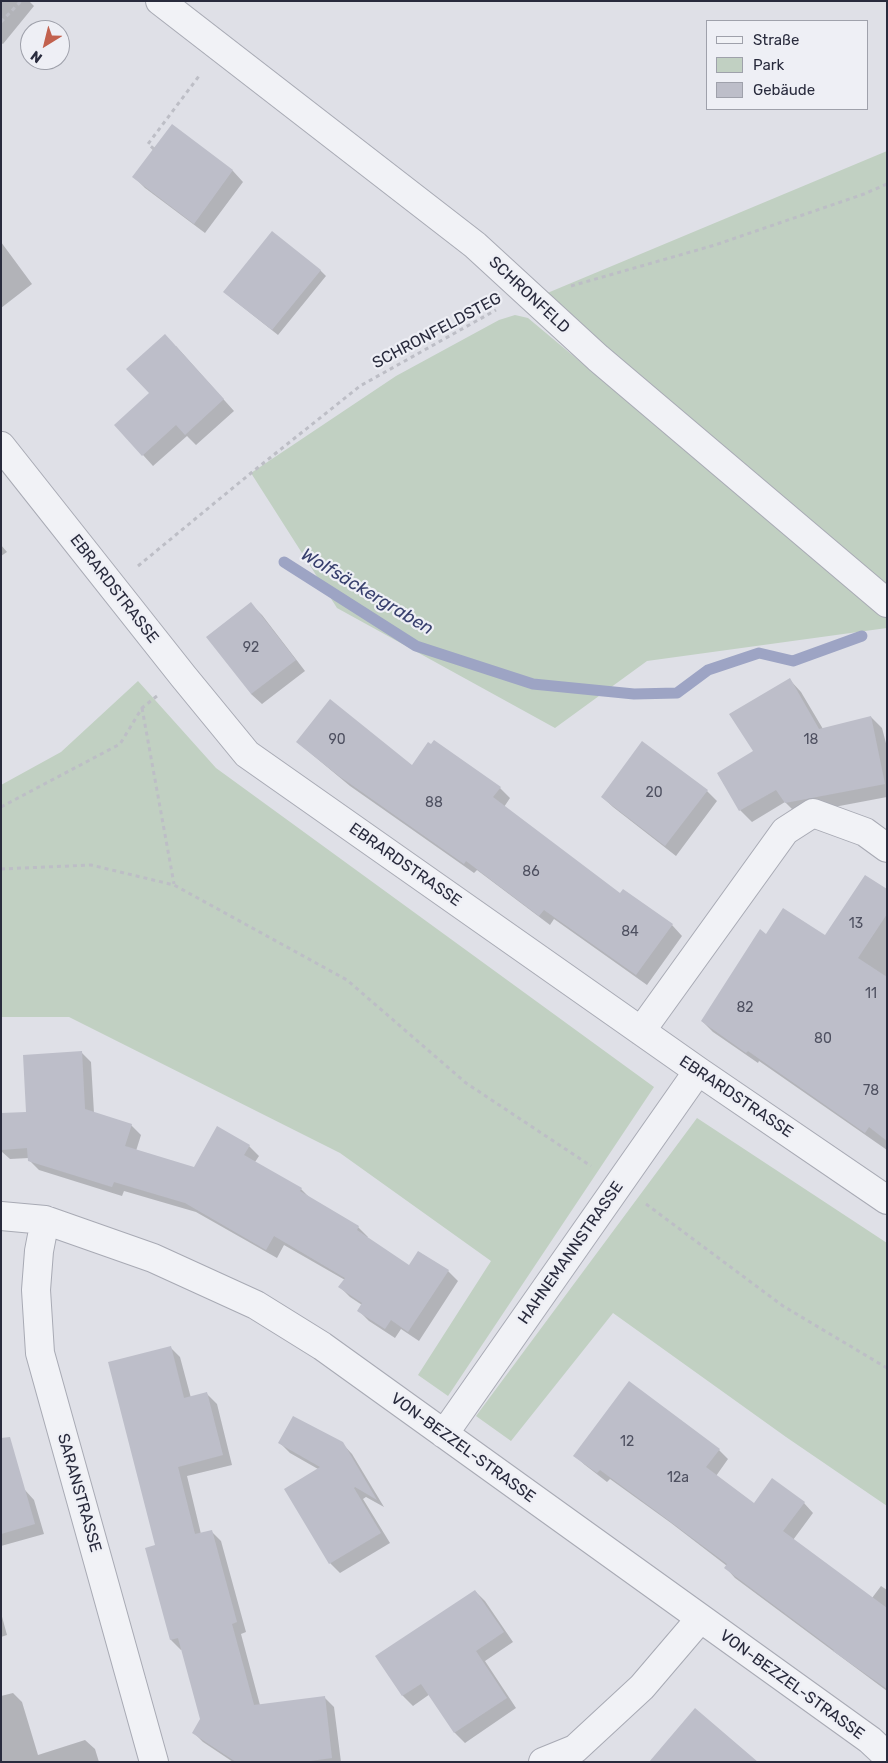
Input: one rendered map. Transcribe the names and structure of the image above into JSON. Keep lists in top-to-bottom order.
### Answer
{
  "streets": {
    "street": [
      "SCHRONFELD",
      "EBRARDSTRASSE",
      "HAHNEMANNSTRASSE",
      "VON-BEZZEL-STRASSE",
      "SARANSTRASSE"
    ],
    "path": ["SCHRONFELDSTEG"]
  },
  "crossings": [
    ["SCHRONFELD", "SCHRONFELDSTEG"],
    ["SCHRONFELDSTEG", "EBRARDSTRASSE"],
    ["EBRARDSTRASSE", "HAHNEMANNSTRASSE"],
    ["HAHNEMANNSTRASSE", "VON-BEZZEL-STRASSE"],
    ["VON-BEZZEL-STRASSE", "SARANSTRASSE"]
  ],
  "water": ["Wolfsäckergraben"],
  "house_numbers": [
    "92",
    "90",
    "18",
    "20",
    "88",
    "86",
    "13",
    "84",
    "11",
    "82",
    "80",
    "78",
    "12",
    "12a"
  ],
  "legend": ["Straße", "Park", "Gebäude"],
  "north": "bottom left"
}
